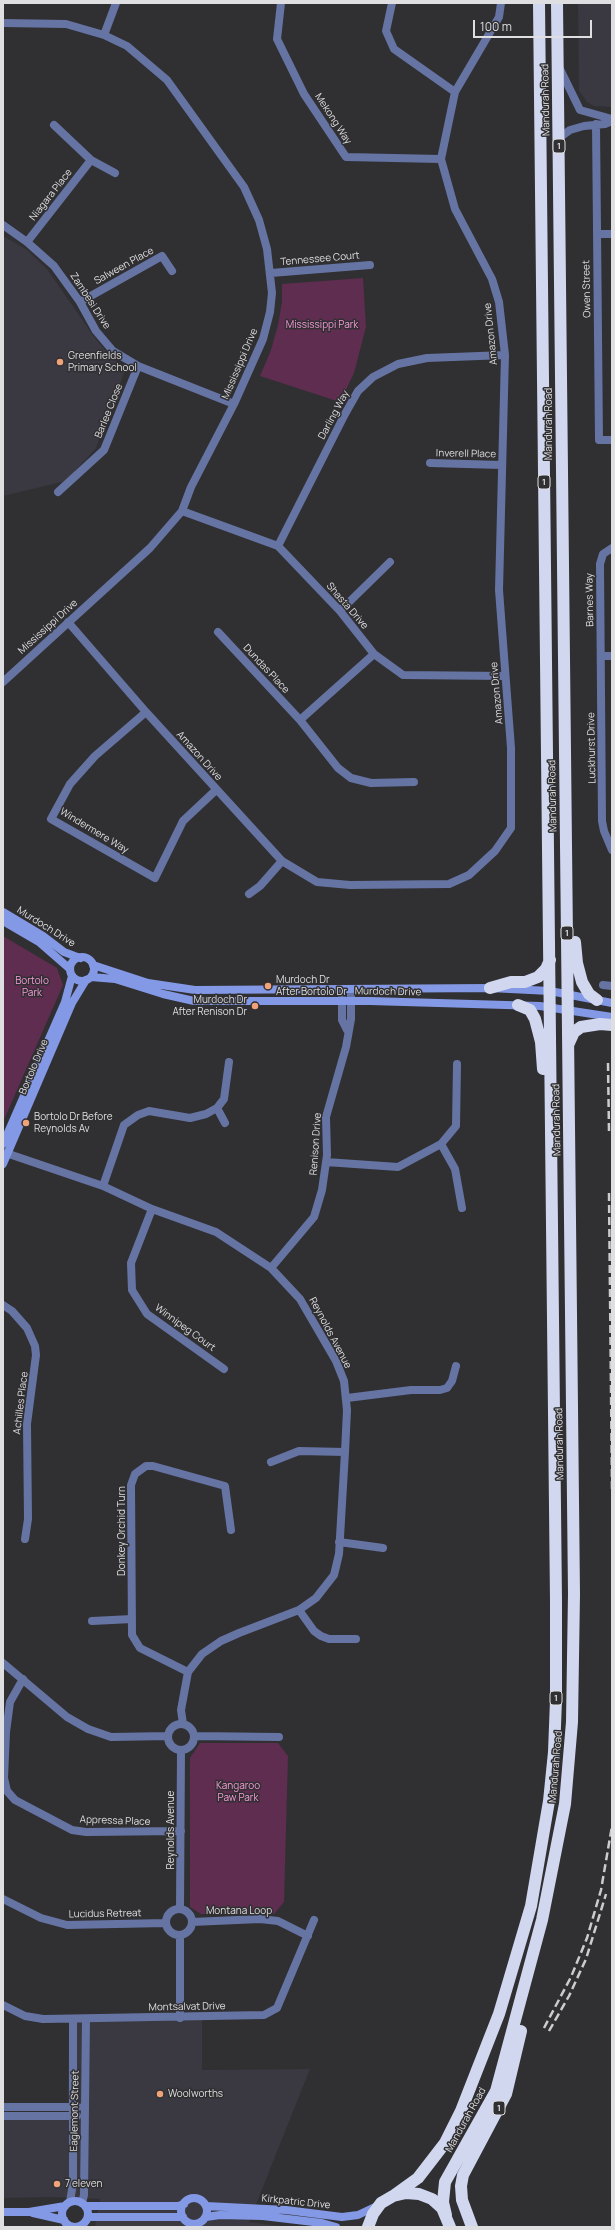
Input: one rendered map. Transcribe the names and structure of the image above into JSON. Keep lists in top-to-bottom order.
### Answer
{
  "streets": {
    "highway": ["Mandurah Road", "1"],
    "main road": ["Murdoch Drive", "Bortolo Drive", "Kirkpatric Drive"],
    "street": [
      "Mekong Way",
      "Niagara Place",
      "Tennessee Court",
      "Salween Place",
      "Owen Street",
      "Zambesi Drive",
      "Amazon Drive",
      "Mississippi Drive",
      "Barlee Close",
      "Darling Way",
      "Inverell Place",
      "Barnes Way",
      "Shasta Drive",
      "Dundas Place",
      "Luckhurst Drive",
      "Windermere Way",
      "Renison Drive",
      "Winnipeg Court",
      "Reynolds Avenue",
      "Achilles Place",
      "Donkey Orchid Turn",
      "Appressa Place",
      "Montana Loop",
      "Lucidus Retreat",
      "Montsalvat Drive",
      "Eaglemont Street"
    ]
  },
  "crossings": [
    ["Mandurah Road", "1"],
    ["Mandurah Road", "Murdoch Drive"],
    ["Mekong Way", "Amazon Drive"],
    ["1", "Kirkpatric Drive"],
    ["Niagara Place", "Zambesi Drive"],
    ["Tennessee Court", "Mississippi Drive"],
    ["Salween Place", "Zambesi Drive"],
    ["Zambesi Drive", "Mississippi Drive"],
    ["Zambesi Drive", "Barlee Close"],
    ["Amazon Drive", "Mississippi Drive"],
    ["Amazon Drive", "Darling Way"],
    ["Amazon Drive", "Inverell Place"],
    ["Amazon Drive", "Shasta Drive"],
    ["Amazon Drive", "Windermere Way"],
    ["Mississippi Drive", "Shasta Drive"],
    ["Darling Way", "Shasta Drive"],
    ["Barnes Way", "Luckhurst Drive"],
    ["Murdoch Drive", "Bortolo Drive"],
    ["Murdoch Drive", "Renison Drive"],
    ["Bortolo Drive", "Reynolds Avenue"],
    ["Renison Drive", "Reynolds Avenue"],
    ["Winnipeg Court", "Reynolds Avenue"],
    ["Reynolds Avenue", "Donkey Orchid Turn"],
    ["Reynolds Avenue", "Appressa Place"],
    ["Reynolds Avenue", "Montana Loop"],
    ["Reynolds Avenue", "Lucidus Retreat"],
    ["Montana Loop", "Lucidus Retreat"],
    ["Montana Loop", "Montsalvat Drive"],
    ["Montsalvat Drive", "Eaglemont Street"]
  ],
  "parks": ["Mississippi Park", "Bortolo Park", "Kangaroo Paw Park"],
  "places": [
    "Greenfields Primary School",
    "Murdoch Dr After Bortolo Dr",
    "Murdoch Dr After Renison Dr",
    "Bortolo Dr Before Reynolds Av",
    "Woolworths",
    "7 eleven"
  ],
  "scale_bar": "100 m"
}
